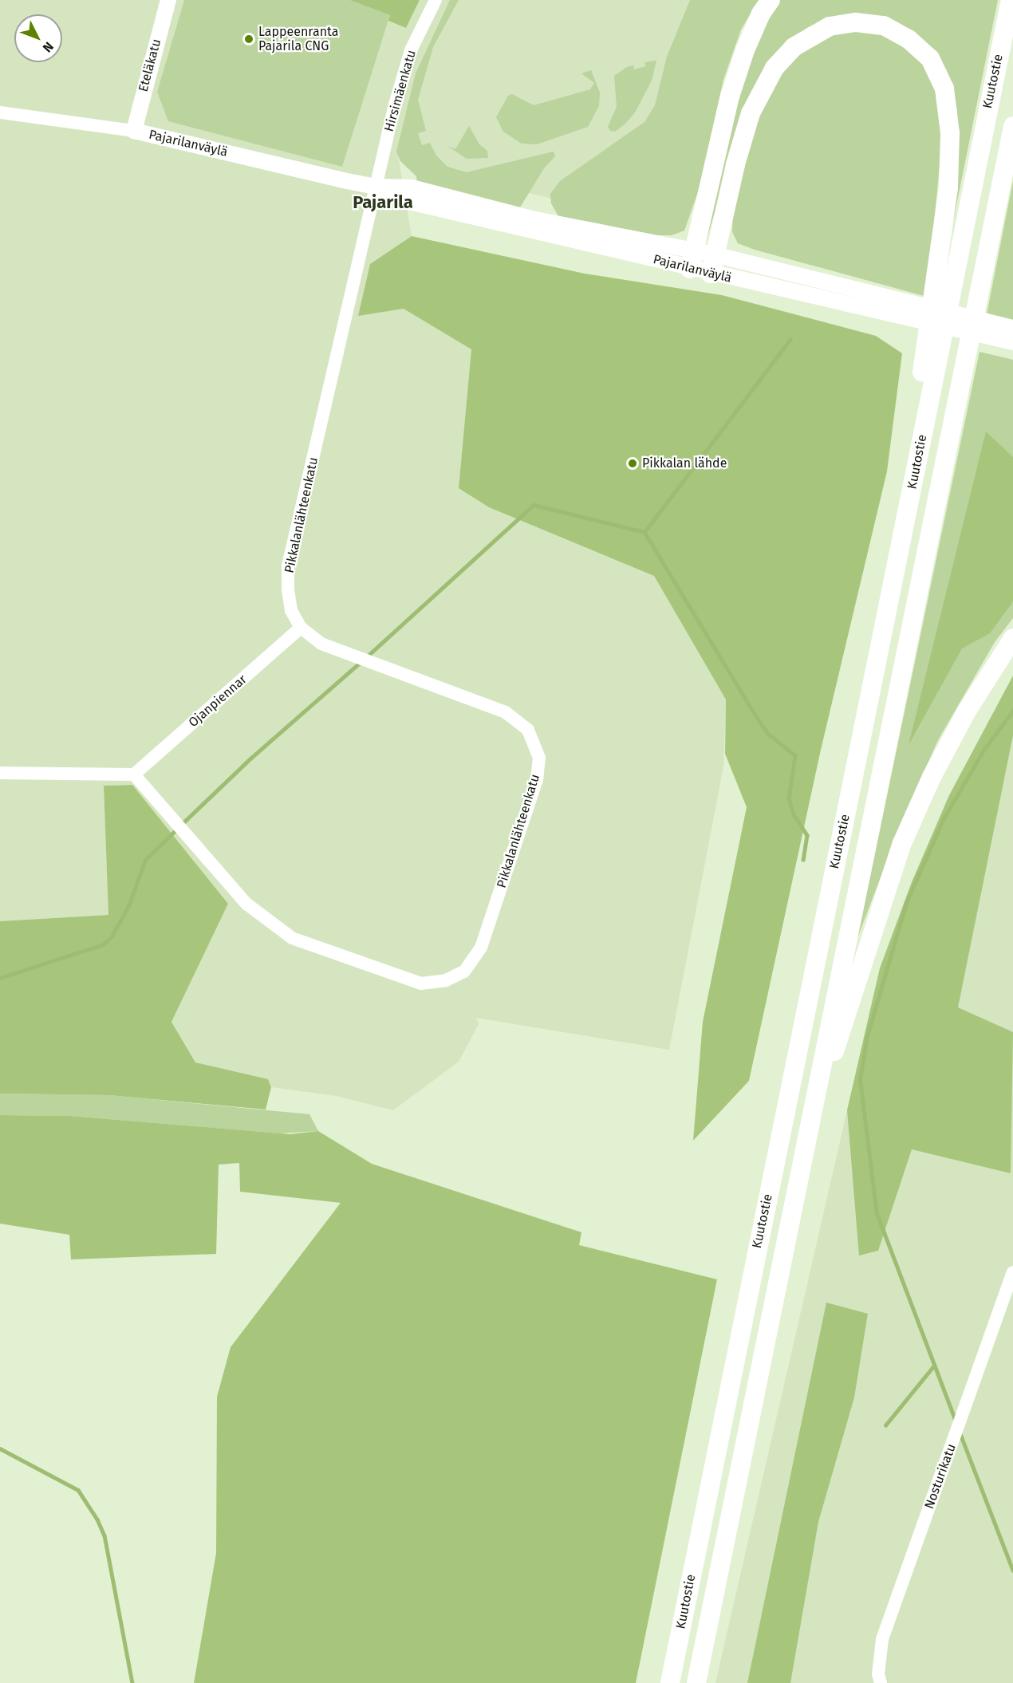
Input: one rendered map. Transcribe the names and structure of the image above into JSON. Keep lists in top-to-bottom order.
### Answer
{
  "streets": {
    "highway": ["Kuutostie"],
    "main road": ["Eteläkatu", "Pajarilanväylä"],
    "street": [
      "Hirsimäenkatu",
      "Pikkalanlähteenkatu",
      "Ojanpiennar",
      "Nosturikatu"
    ]
  },
  "crossings": [
    ["Eteläkatu", "Pajarilanväylä"],
    ["Hirsimäenkatu", "Pajarilanväylä"],
    ["Hirsimäenkatu", "Pikkalanlähteenkatu"],
    ["Pajarilanväylä", "Pikkalanlähteenkatu"],
    ["Pikkalanlähteenkatu", "Ojanpiennar"]
  ],
  "districts": ["Pajarila"],
  "places": ["Lappeenranta Pajarila CNG", "Pikkalan lähde"],
  "north": "bottom right"
}
